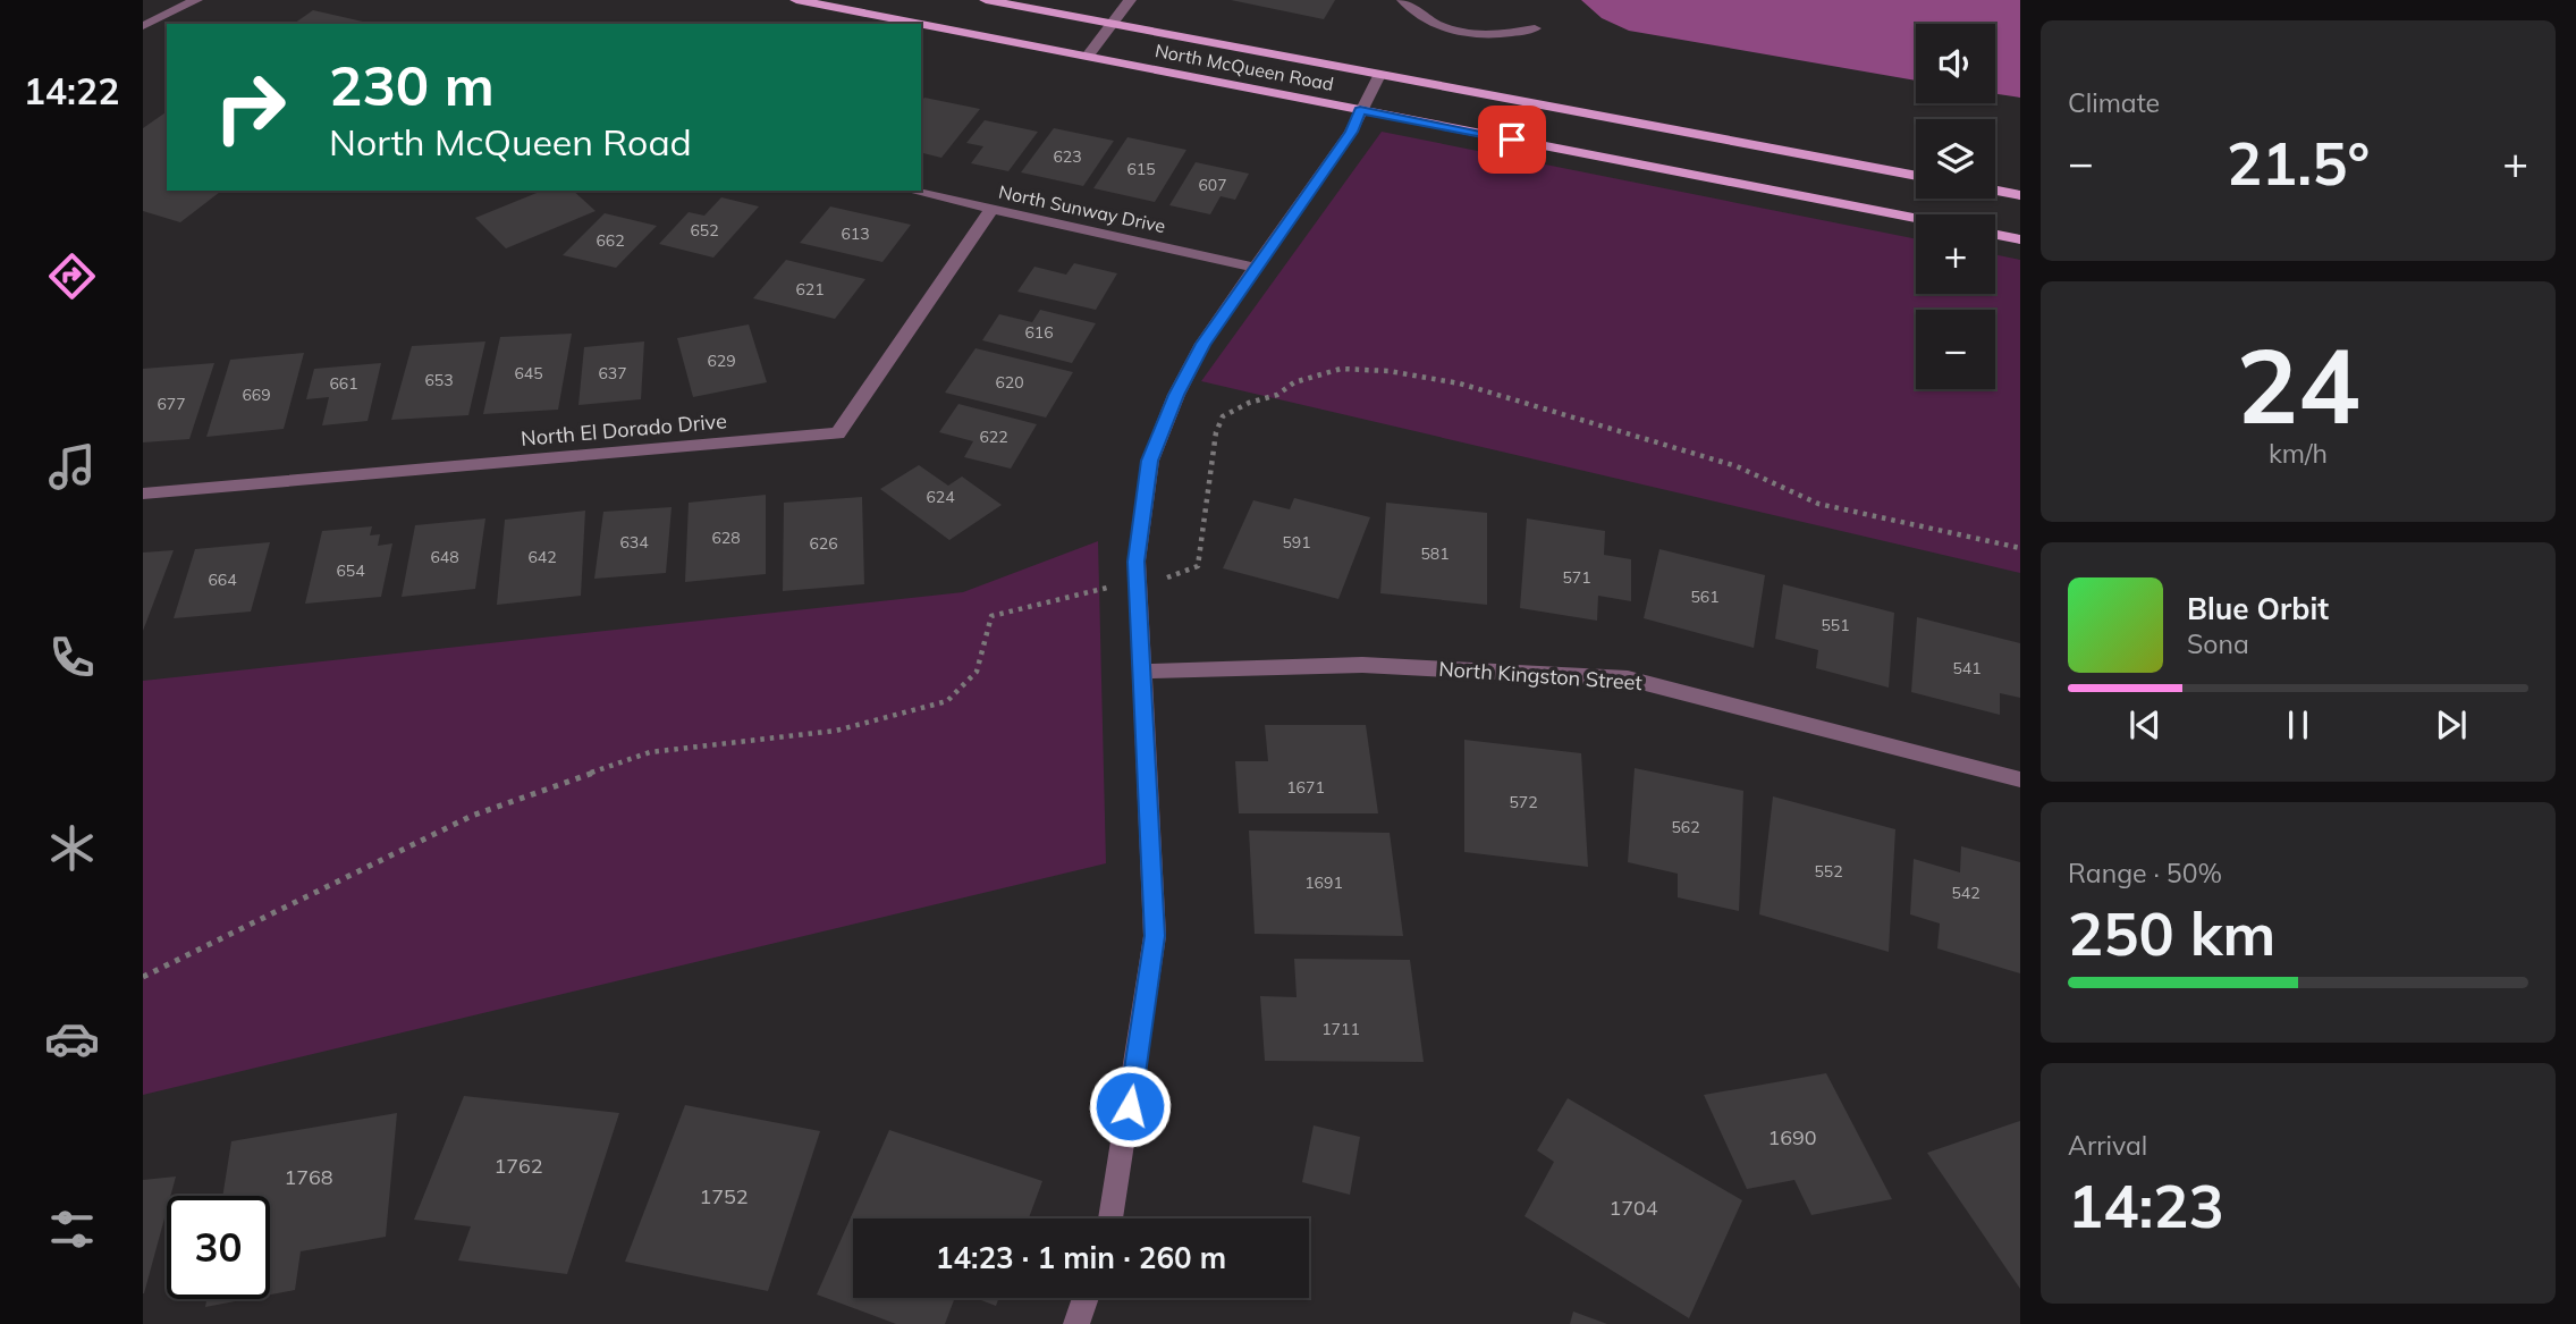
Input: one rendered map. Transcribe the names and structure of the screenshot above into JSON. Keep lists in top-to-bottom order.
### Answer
{
  "streets": {
    "main road": ["North McQueen Road"],
    "street": ["North Sunway Drive", "North El Dorado Drive", "North Kingston Street"]
  },
  "crossings": [
    ["North Sunway Drive", "North El Dorado Drive"]
  ],
  "house_numbers": [
    "623",
    "615",
    "607",
    "652",
    "613",
    "662",
    "621",
    "616",
    "629",
    "645",
    "637",
    "653",
    "620",
    "661",
    "669",
    "677",
    "622",
    "624",
    "628",
    "634",
    "591",
    "626",
    "581",
    "648",
    "642",
    "654",
    "571",
    "664",
    "561",
    "551",
    "541",
    "1671",
    "572",
    "562",
    "552",
    "1691",
    "542",
    "1711",
    "1690",
    "1762",
    "1768",
    "1752",
    "1704"
  ],
  "page": {
    "tabs": "14:22",
    "tile": [
      "Climate",
      ["24", "km/h"],
      ["Range · 50%", "250 km"],
      ["Arrival", "14:23"]
    ],
    "map_buttons": ["+", "−"],
    "turn": ["230 m", "North McQueen Road"],
    "heat": ["−", "21.5°", "+"],
    "song": ["Blue Orbit", "Sona"],
    "limit": "30",
    "trip": "14:23 · 1 min · 260 m"
  }
}
